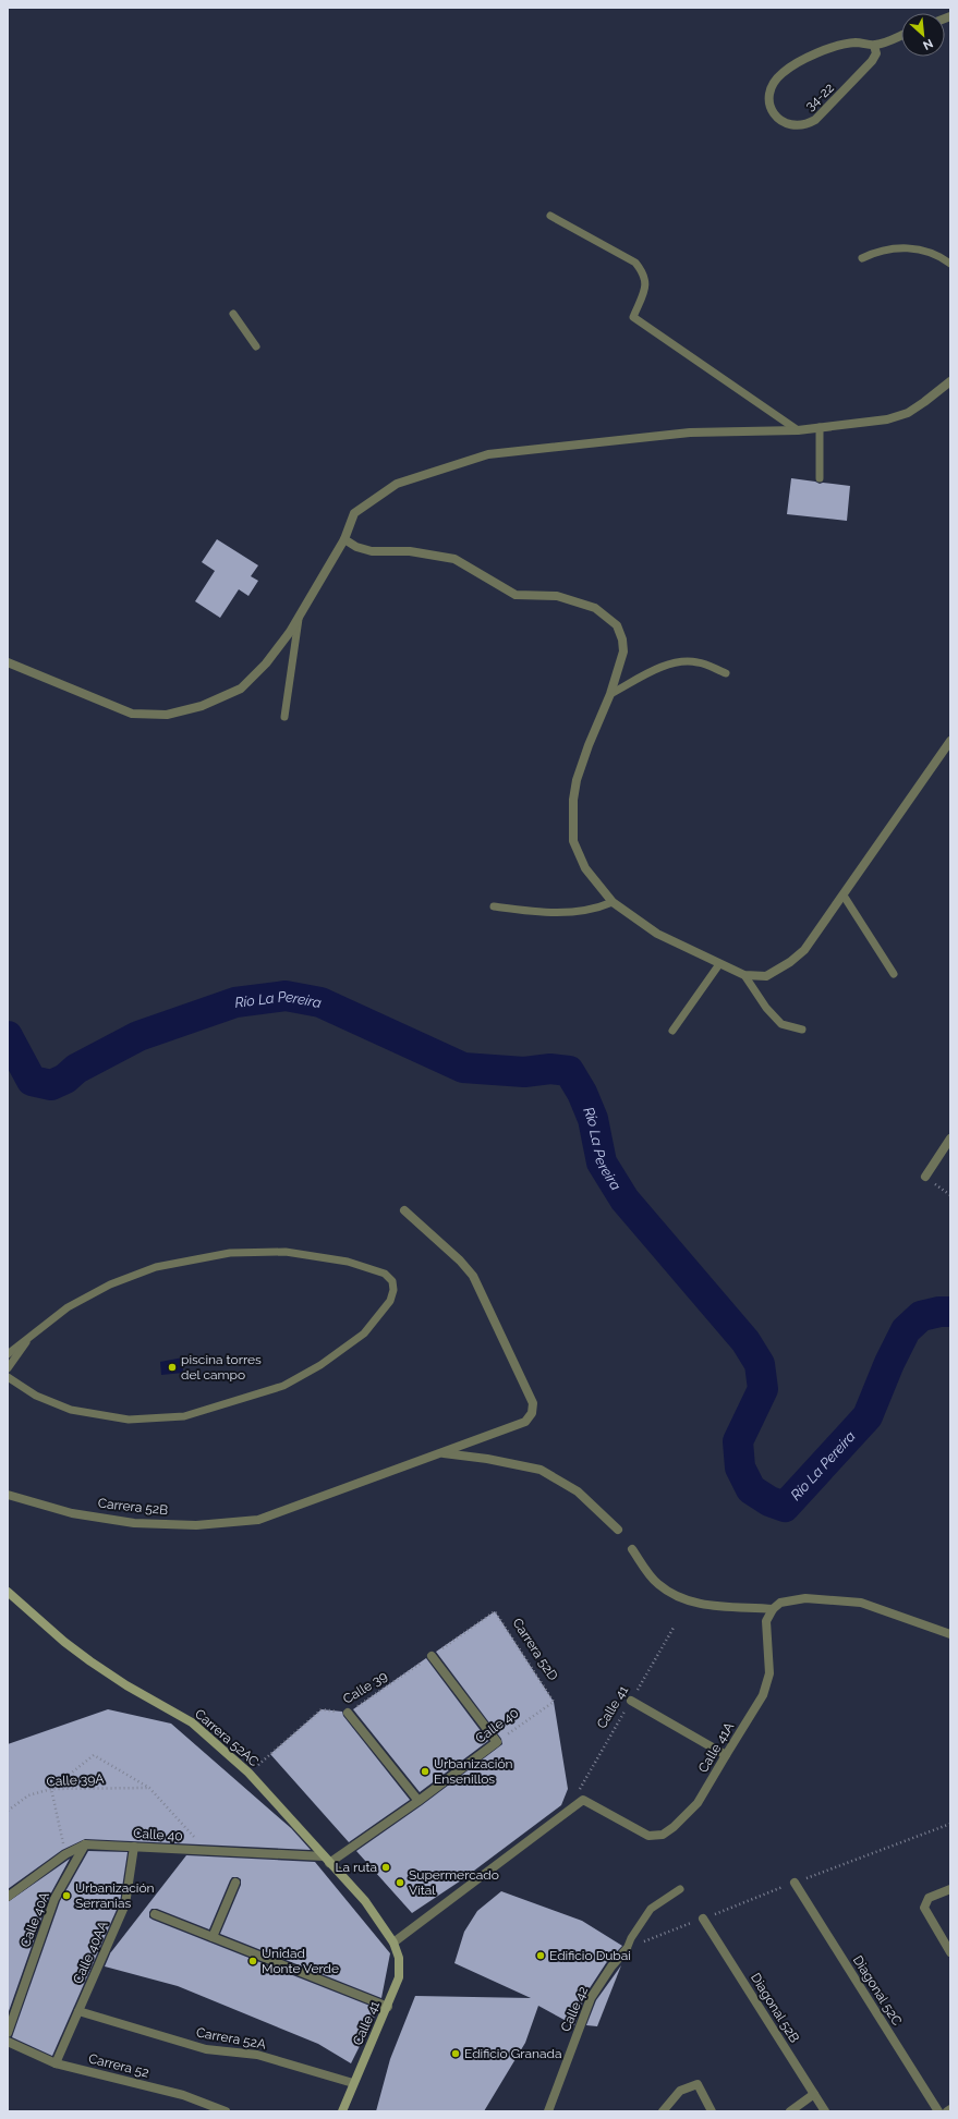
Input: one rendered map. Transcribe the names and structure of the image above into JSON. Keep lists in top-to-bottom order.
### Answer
{
  "streets": {
    "street": [
      "34-22",
      "Carrera 52B",
      "Calle 41",
      "Calle 40",
      "Carrera 52AC",
      "Calle 41A",
      "Calle 40A",
      "Calle 40AA",
      "Diagonal 52C",
      "Diagonal 52B",
      "Calle 42",
      "Carrera 52A",
      "Carrera 52"
    ],
    "path": ["Carrera 52D", "Calle 39", "Calle 39A"]
  },
  "crossings": [
    ["Carrera 52D", "Calle 39"],
    ["Carrera 52D", "Calle 40"],
    ["Calle 39", "Carrera 52AC"],
    ["Calle 41", "Carrera 52AC"],
    ["Calle 41", "Calle 41A"],
    ["Calle 41", "Carrera 52A"],
    ["Calle 40", "Carrera 52AC"],
    ["Calle 40", "Calle 40A"],
    ["Calle 40", "Calle 40AA"],
    ["Calle 40AA", "Carrera 52A"],
    ["Calle 40AA", "Carrera 52"]
  ],
  "water": ["Río La Pereira"],
  "places": [
    "piscina torres del campo",
    "Urbanización Ensenillos",
    "La ruta",
    "Supermercado Vital",
    "Urbanización Serranias",
    "Edificio Dubai",
    "Unidad Monte Verde",
    "Edificio Granada"
  ],
  "north": "bottom right"
}
